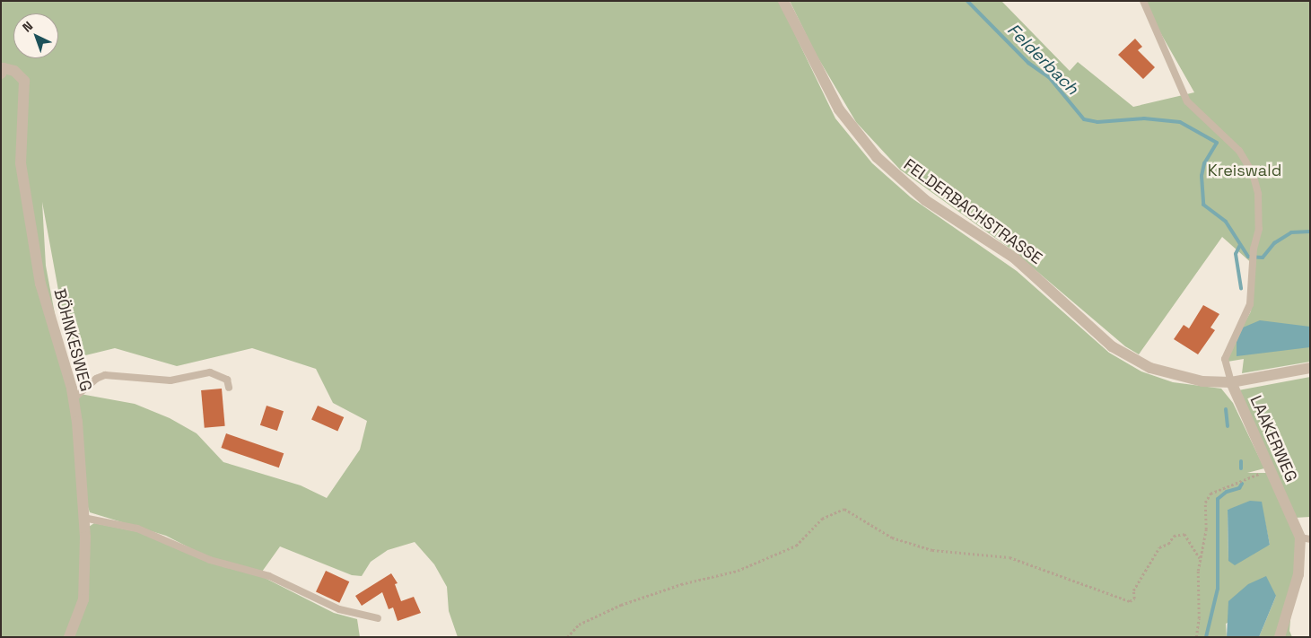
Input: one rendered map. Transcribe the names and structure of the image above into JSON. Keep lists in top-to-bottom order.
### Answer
{
  "streets": {
    "street": ["FELDERBACHSTRASSE", "BÖHNKESWEG", "LAAKERWEG"]
  },
  "crossings": [
    ["FELDERBACHSTRASSE", "LAAKERWEG"]
  ],
  "water": ["Felderbach"],
  "parks": ["Kreiswald"],
  "north": "top left"
}
